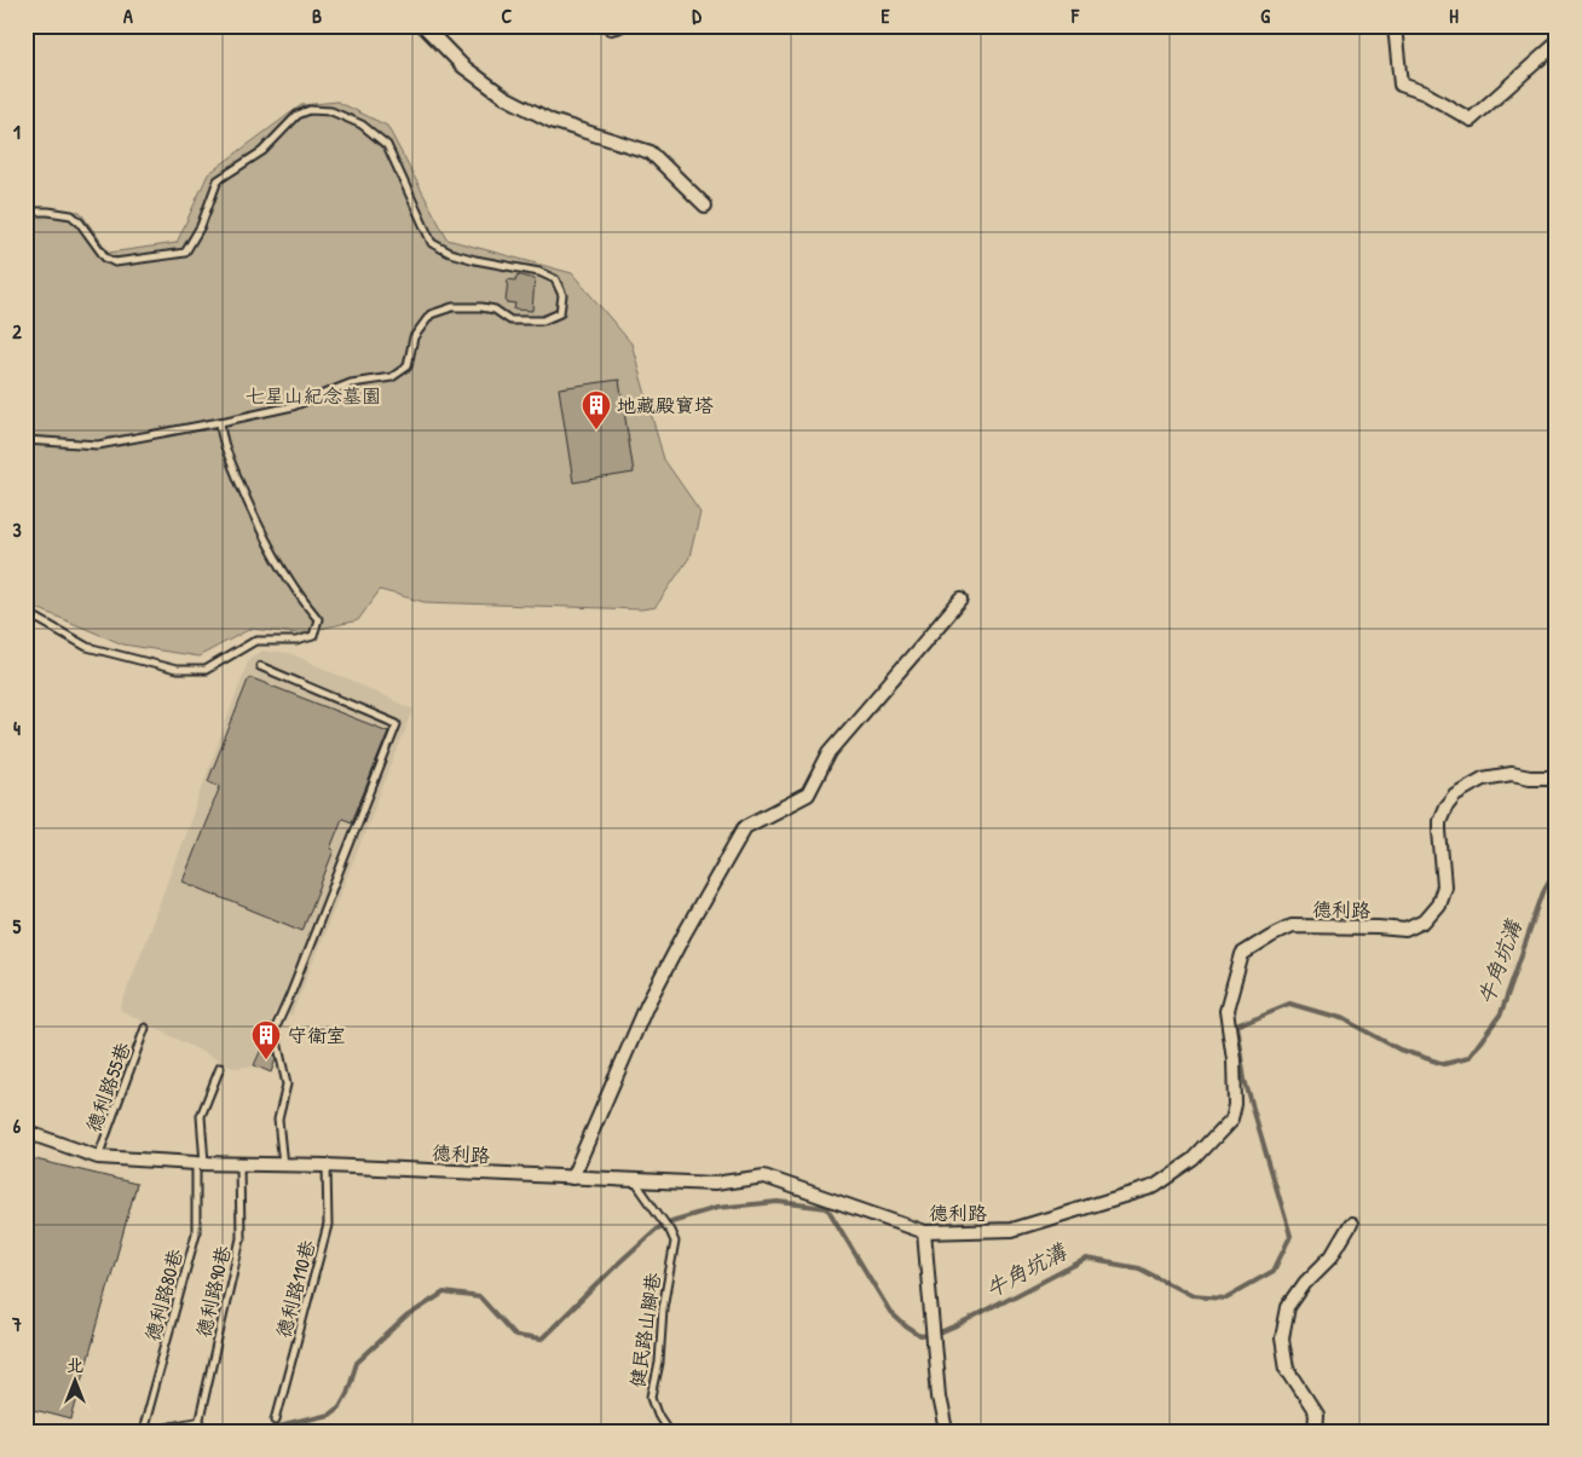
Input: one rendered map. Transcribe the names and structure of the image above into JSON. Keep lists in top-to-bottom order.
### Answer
{
  "streets": {
    "street": ["德利路"],
    "lane": [
      "德利路55巷",
      "德利路110巷",
      "德利路90巷",
      "德利路80巷",
      "健民路山腳巷"
    ]
  },
  "crossings": [
    ["德利路", "德利路55巷"],
    ["德利路", "德利路110巷"],
    ["德利路", "德利路90巷"],
    ["德利路", "德利路80巷"],
    ["德利路", "健民路山腳巷"]
  ],
  "water": ["牛角坑溝"],
  "parks": ["七星山紀念墓園"],
  "places": {
    "building": ["地藏殿寶塔", "守衛室"]
  },
  "north": "top",
  "grid": {
    "columns": [
      "A",
      "B",
      "C",
      "D",
      "E",
      "F",
      "G",
      "H"
    ],
    "rows": [
      "1",
      "2",
      "3",
      "4",
      "5",
      "6",
      "7"
    ]
  }
}
